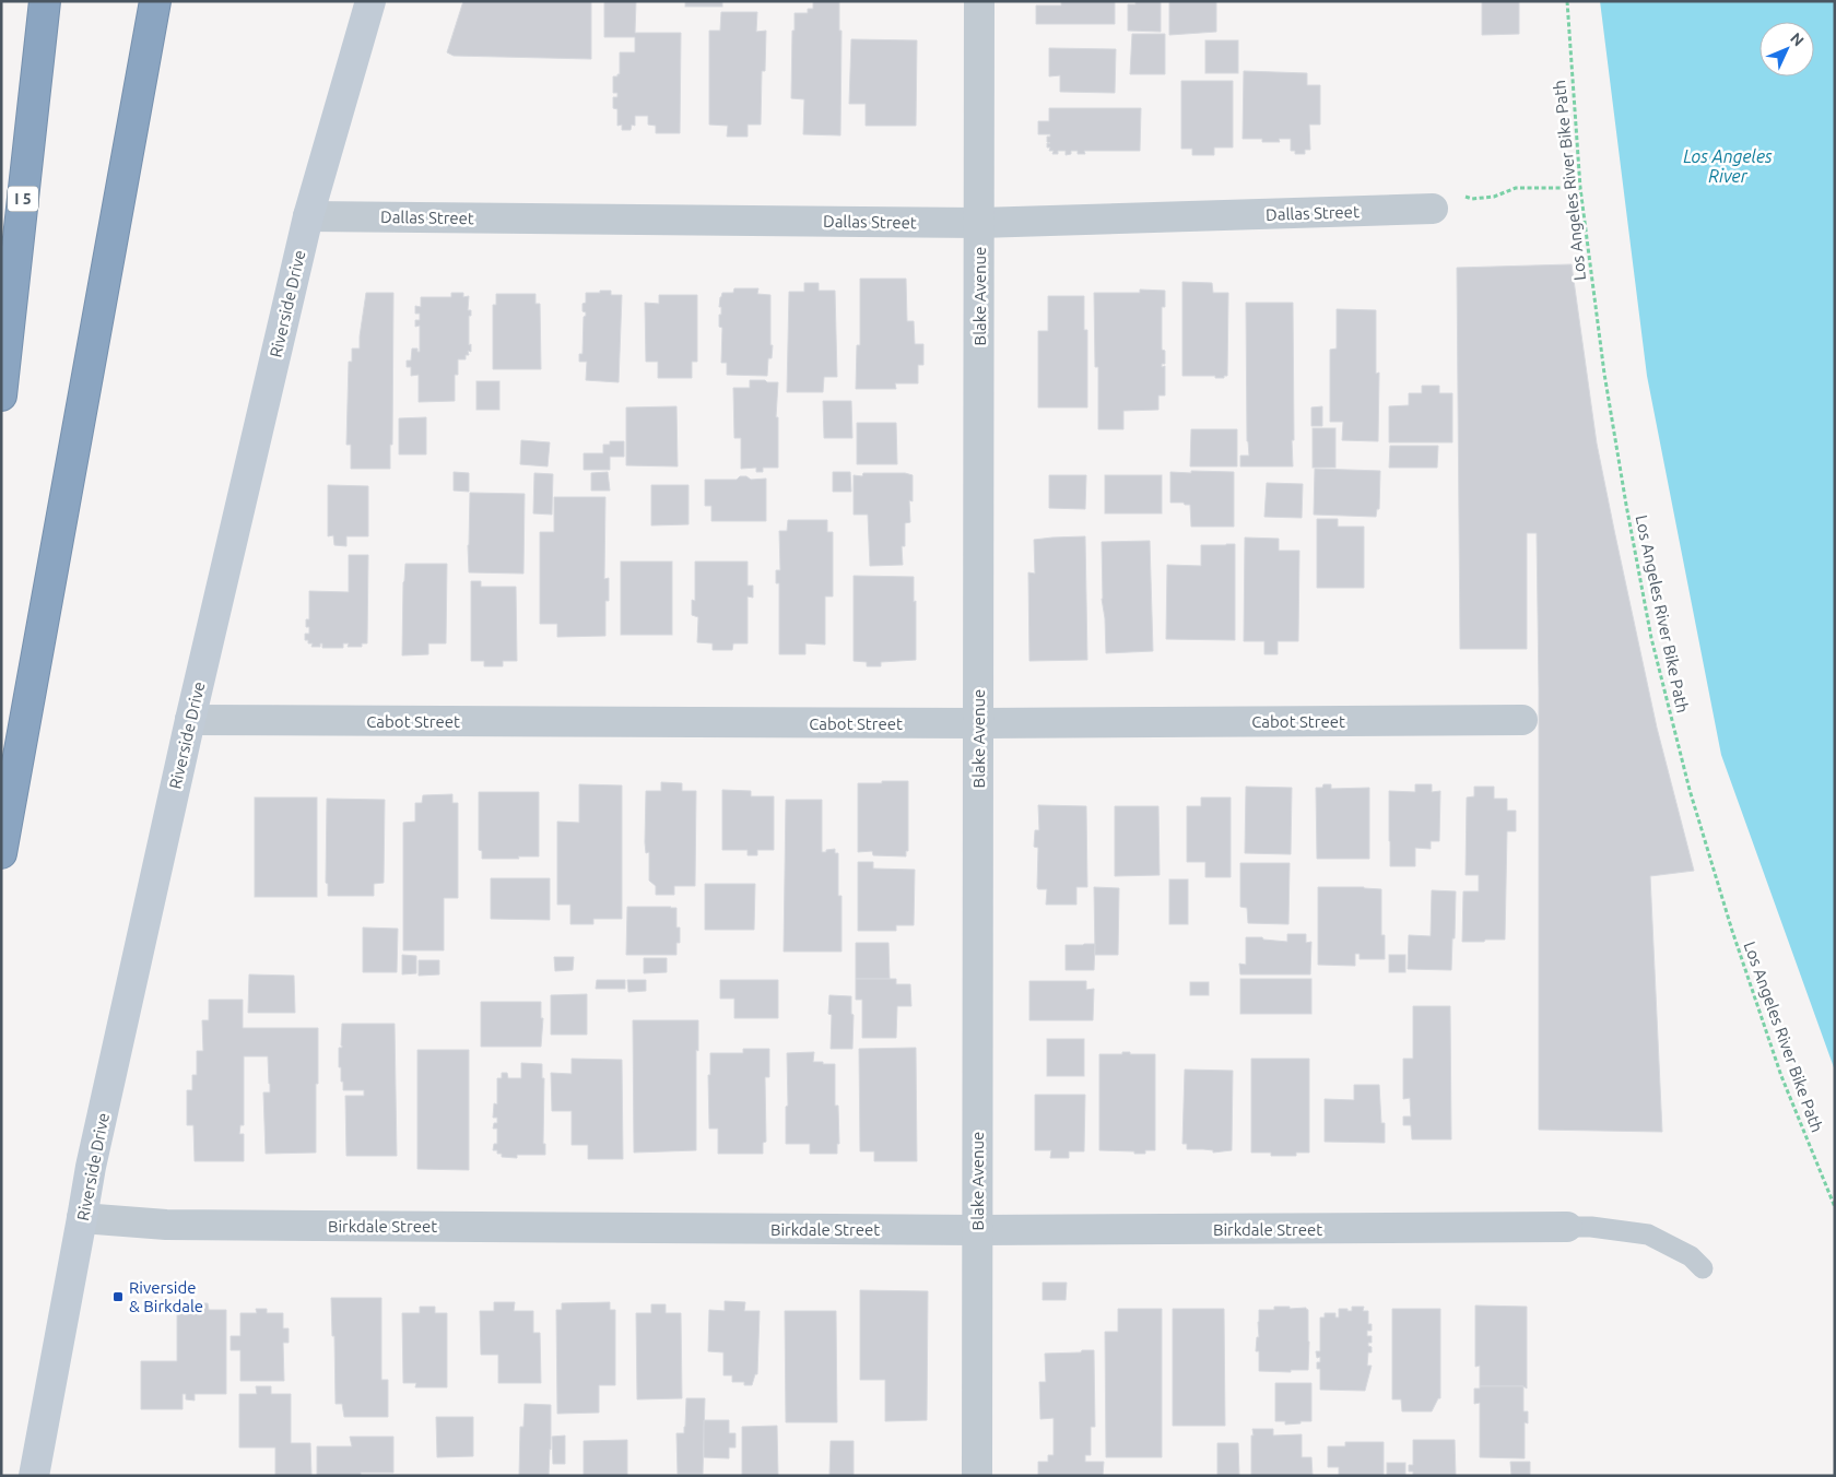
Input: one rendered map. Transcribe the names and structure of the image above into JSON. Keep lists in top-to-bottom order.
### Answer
{
  "streets": {
    "highway": ["I 5"],
    "main road": ["Riverside Drive"],
    "street": [
      "Dallas Street",
      "Blake Avenue",
      "Cabot Street",
      "Birkdale Street"
    ],
    "path": ["Los Angeles River Bike Path"]
  },
  "crossings": [
    ["Dallas Street", "Blake Avenue"],
    ["Dallas Street", "Riverside Drive"],
    ["Blake Avenue", "Cabot Street"],
    ["Blake Avenue", "Birkdale Street"],
    ["Riverside Drive", "Cabot Street"],
    ["Riverside Drive", "Birkdale Street"]
  ],
  "water": ["Los Angeles River"],
  "places": {
    "transit": ["Riverside & Birkdale"]
  },
  "north": "top right"
}
